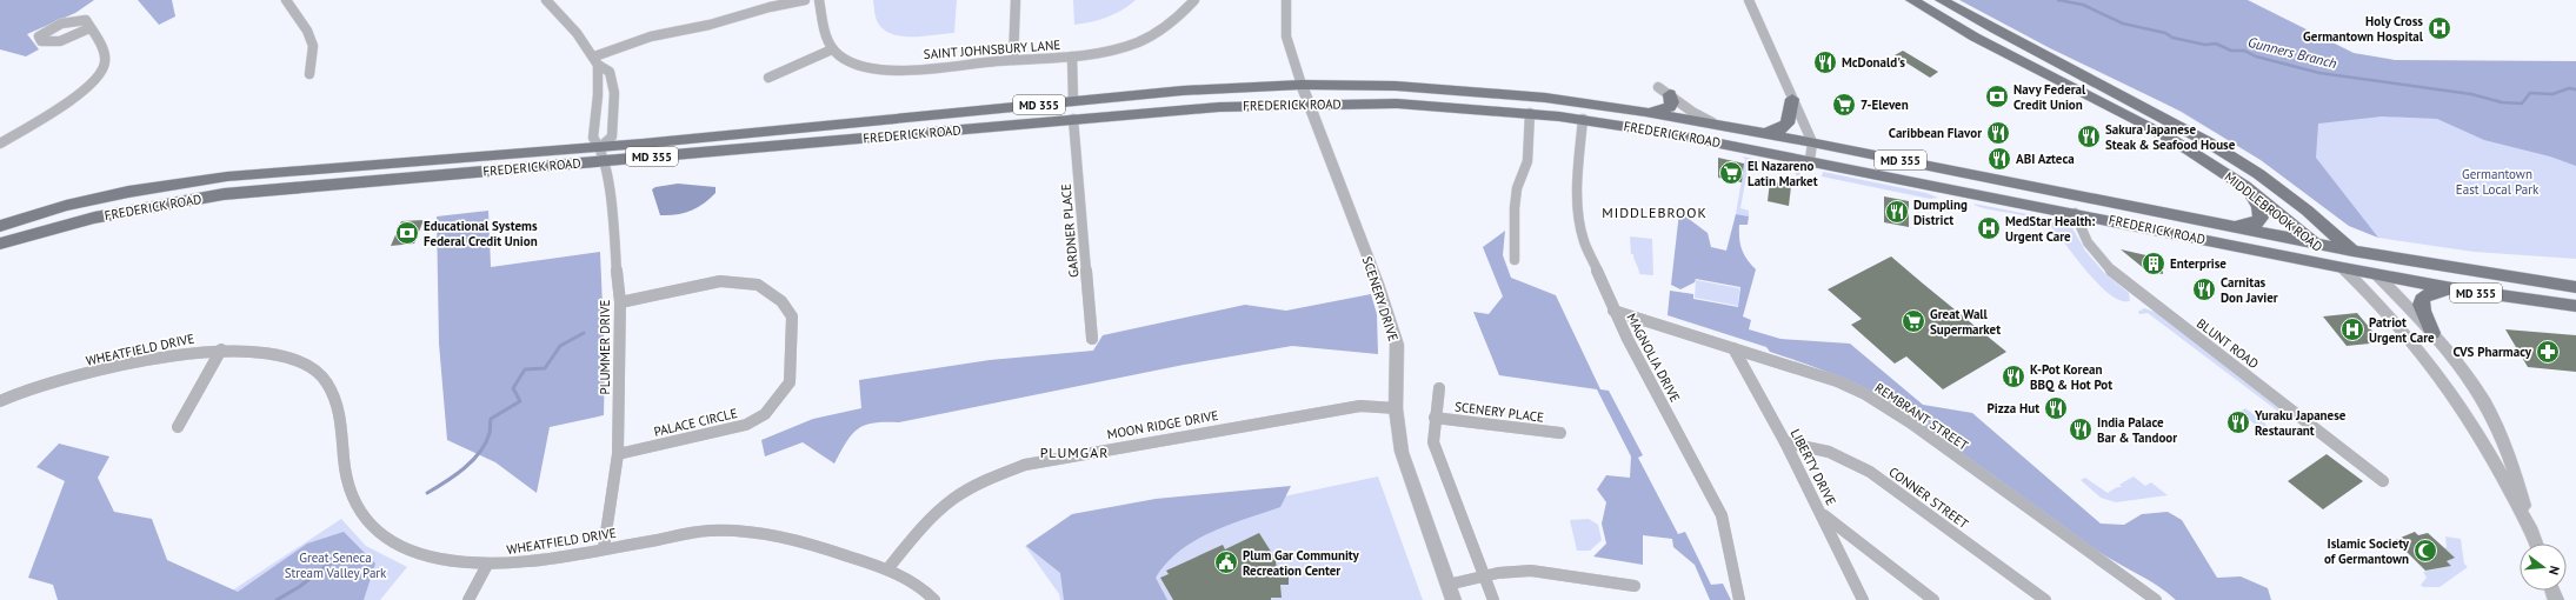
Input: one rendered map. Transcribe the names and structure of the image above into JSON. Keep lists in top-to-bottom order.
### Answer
{
  "streets": {
    "main road": ["MD 355", "FREDERICK ROAD", "MIDDLEBROOK ROAD"],
    "street": [
      "SAINT JOHNSBURY LANE",
      "GARDNER PLACE",
      "SCENERY DRIVE",
      "BLUNT ROAD",
      "PLUMMER DRIVE",
      "WHEATFIELD DRIVE",
      "MAGNOLIA DRIVE",
      "SCENERY PLACE",
      "REMBRANT STREET",
      "PALACE CIRCLE",
      "MOON RIDGE DRIVE",
      "LIBERTY DRIVE",
      "CONNER STREET"
    ]
  },
  "crossings": [
    ["FREDERICK ROAD", "MIDDLEBROOK ROAD"],
    ["FREDERICK ROAD", "GARDNER PLACE"],
    ["FREDERICK ROAD", "SCENERY DRIVE"],
    ["FREDERICK ROAD", "BLUNT ROAD"],
    ["FREDERICK ROAD", "PLUMMER DRIVE"],
    ["FREDERICK ROAD", "MAGNOLIA DRIVE"],
    ["SCENERY DRIVE", "MOON RIDGE DRIVE"],
    ["PLUMMER DRIVE", "WHEATFIELD DRIVE"],
    ["PLUMMER DRIVE", "PALACE CIRCLE"],
    ["WHEATFIELD DRIVE", "MOON RIDGE DRIVE"],
    ["MAGNOLIA DRIVE", "REMBRANT STREET"],
    ["REMBRANT STREET", "LIBERTY DRIVE"],
    ["LIBERTY DRIVE", "CONNER STREET"]
  ],
  "districts": ["MIDDLEBROOK", "PLUMGAR"],
  "water": ["Gunners Branch"],
  "parks": ["Germantown East Local Park", "Great Seneca Stream Valley Park"],
  "places": {
    "hospital": ["Holy Cross Germantown Hospital", "MedStar Health: Urgent Care", "Patriot Urgent Care"],
    "restaurant": [
      "McDonald's",
      "Caribbean Flavor",
      "Sakura Japanese Steak & Seafood House",
      "ABI Azteca",
      "Dumpling District",
      "Carnitas Don Javier",
      "K-Pot Korean BBQ & Hot Pot",
      "Pizza Hut",
      "Yuraku Japanese Restaurant",
      "India Palace Bar & Tandoor"
    ],
    "bank": ["Navy Federal Credit Union", "Educational Systems Federal Credit Union"],
    "supermarket": ["7-Eleven", "El Nazareno Latin Market", "Great Wall Supermarket"],
    "building": ["Enterprise"],
    "pharmacy": ["CVS Pharmacy"],
    "mosque": ["Islamic Society of Germantown"],
    "public building": ["Plum Gar Community Recreation Center"]
  },
  "north": "right"
}
